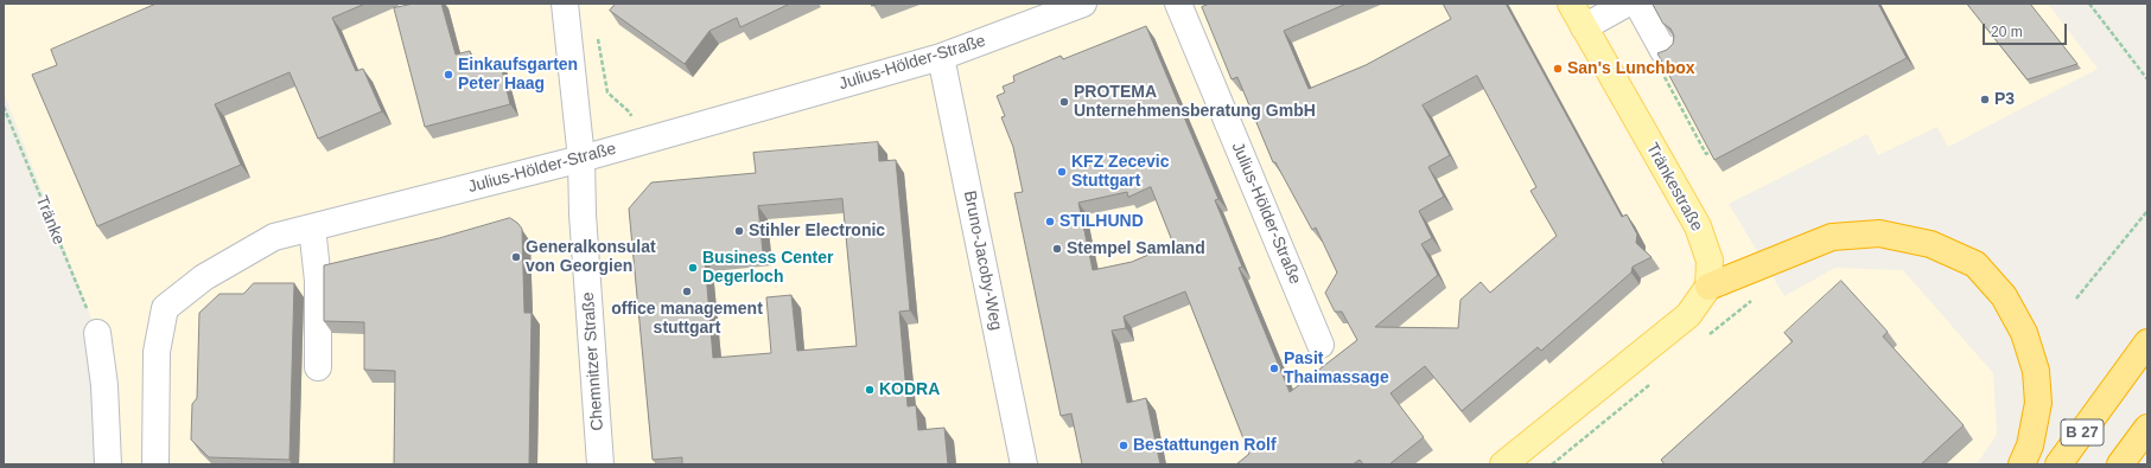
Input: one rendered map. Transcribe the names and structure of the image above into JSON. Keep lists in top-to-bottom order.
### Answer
{
  "streets": {
    "highway": ["B 27"],
    "main road": ["Tränkestraße"],
    "street": ["Julius-Hölder-Straße", "Bruno-Jacoby-Weg", "Chemnitzer Straße"],
    "path": ["Tränke"]
  },
  "crossings": [
    ["Julius-Hölder-Straße", "Bruno-Jacoby-Weg"],
    ["Julius-Hölder-Straße", "Chemnitzer Straße"]
  ],
  "places": [
    "San's Lunchbox",
    "Einkaufsgarten Peter Haag",
    "P3",
    "PROTEMA Unternehmensberatung GmbH",
    "KFZ Zecevic Stuttgart",
    "STILHUND",
    "Stihler Electronic",
    "Stempel Samland",
    "Generalkonsulat von Georgien",
    "Business Center Degerloch",
    "office management stuttgart",
    "Pasit Thaimassage",
    "KODRA",
    "Bestattungen Rolf"
  ],
  "scale_bar": "20 m"
}
